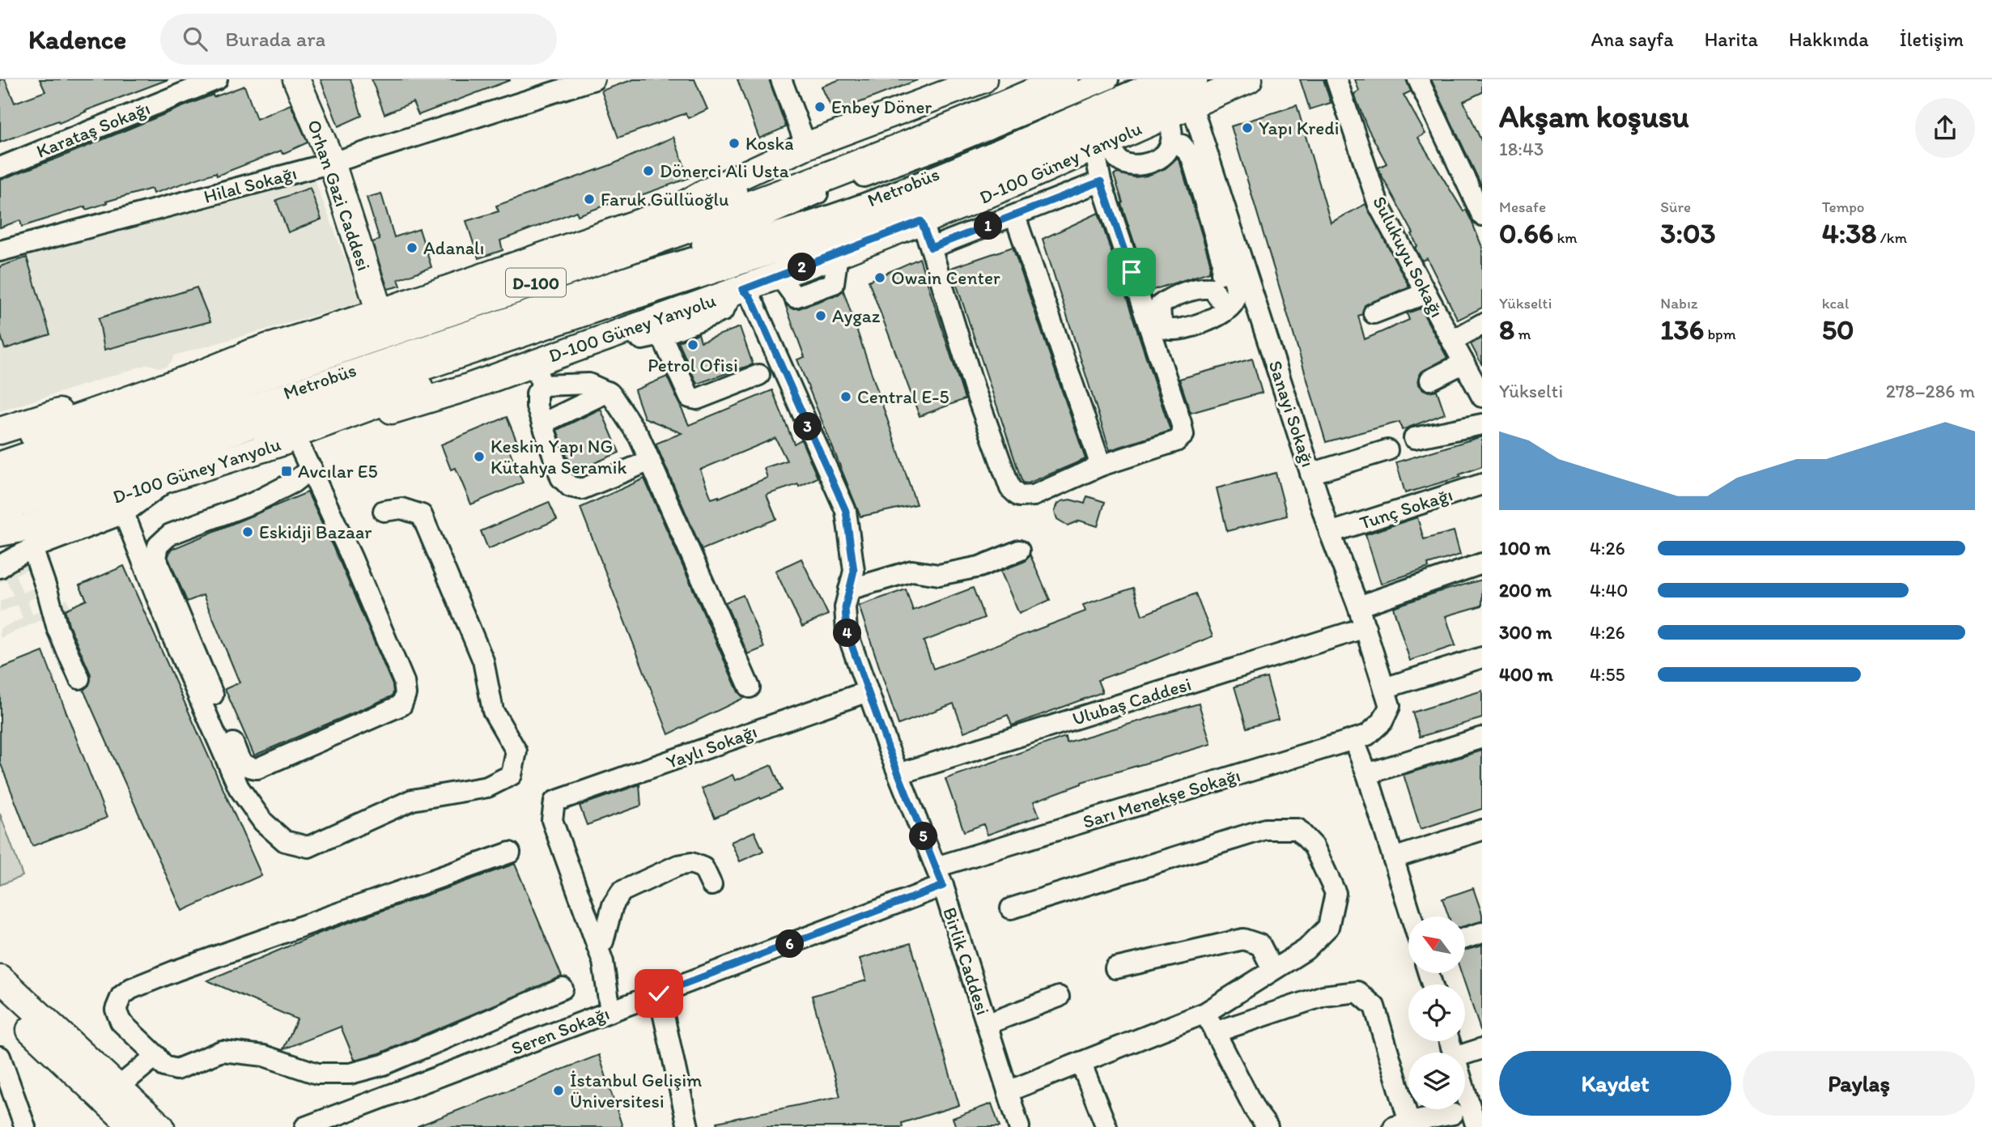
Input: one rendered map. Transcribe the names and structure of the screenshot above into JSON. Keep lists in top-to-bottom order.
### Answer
{
  "streets": {
    "highway": ["D-100"],
    "main road": ["D-100 Güney Yanyolu", "Orhan Gazi Caddesi"],
    "street": [
      "Karataş Sokağı",
      "Hilal Sokağı",
      "Metrobüs",
      "Sulukuyu Sokağı",
      "Sanayi Sokağı",
      "Tunç Sokağı",
      "Ulubaş Caddesi",
      "Yaylı Sokağı",
      "Sarı Menekşe Sokağı",
      "Birlik Caddesi",
      "Seren Sokağı"
    ]
  },
  "crossings": [
    ["D-100 Güney Yanyolu", "D-100"],
    ["D-100 Güney Yanyolu", "Sanayi Sokağı"],
    ["D-100 Güney Yanyolu", "Birlik Caddesi"],
    ["Hilal Sokağı", "Orhan Gazi Caddesi"],
    ["D-100", "Sanayi Sokağı"],
    ["Sanayi Sokağı", "Tunç Sokağı"],
    ["Sanayi Sokağı", "Ulubaş Caddesi"],
    ["Sanayi Sokağı", "Sarı Menekşe Sokağı"],
    ["Ulubaş Caddesi", "Birlik Caddesi"],
    ["Yaylı Sokağı", "Birlik Caddesi"],
    ["Sarı Menekşe Sokağı", "Birlik Caddesi"],
    ["Birlik Caddesi", "Seren Sokağı"]
  ],
  "places": {
    "other": [
      "Enbey Döner",
      "Yapı Kredi",
      "Koska",
      "Dönerci Ali Usta",
      "Faruk Güllüoğlu",
      "Adanalı",
      "Owain Center",
      "Aygaz",
      "Petrol Ofisi",
      "Central E-5",
      "Keskin Yapı NG Kütahya Seramik",
      "Eskidji Bazaar",
      "İstanbul Gelişim Üniversitesi"
    ],
    "transit": ["Avcılar E5"]
  },
  "north": "top left",
  "page": {
    "header": "Kadence",
    "search": "Burada ara",
    "nav": [
      "Ana sayfa",
      "Harita",
      "Hakkında",
      "İletişim"
    ],
    "heading": ["Akşam koşusu", "18:43"],
    "stats": [
      ["Mesafe", "0.66 km"],
      ["Süre", "3:03"],
      ["Tempo", "4:38 /km"],
      ["Yükselti", "8 m"],
      ["Nabız", "136 bpm"],
      ["kcal", "50"]
    ],
    "pins": [
      "1",
      "2",
      "3",
      "4",
      "5",
      "6"
    ],
    "chart": ["Yükselti", "278–286 m"],
    "list": [
      {
        "name": "100 m",
        "note": "4:26"
      },
      {
        "name": "200 m",
        "note": "4:40"
      },
      {
        "name": "300 m",
        "note": "4:26"
      },
      {
        "name": "400 m",
        "note": "4:55"
      }
    ],
    "buttons": ["Kaydet", "Paylaş"]
  }
}
